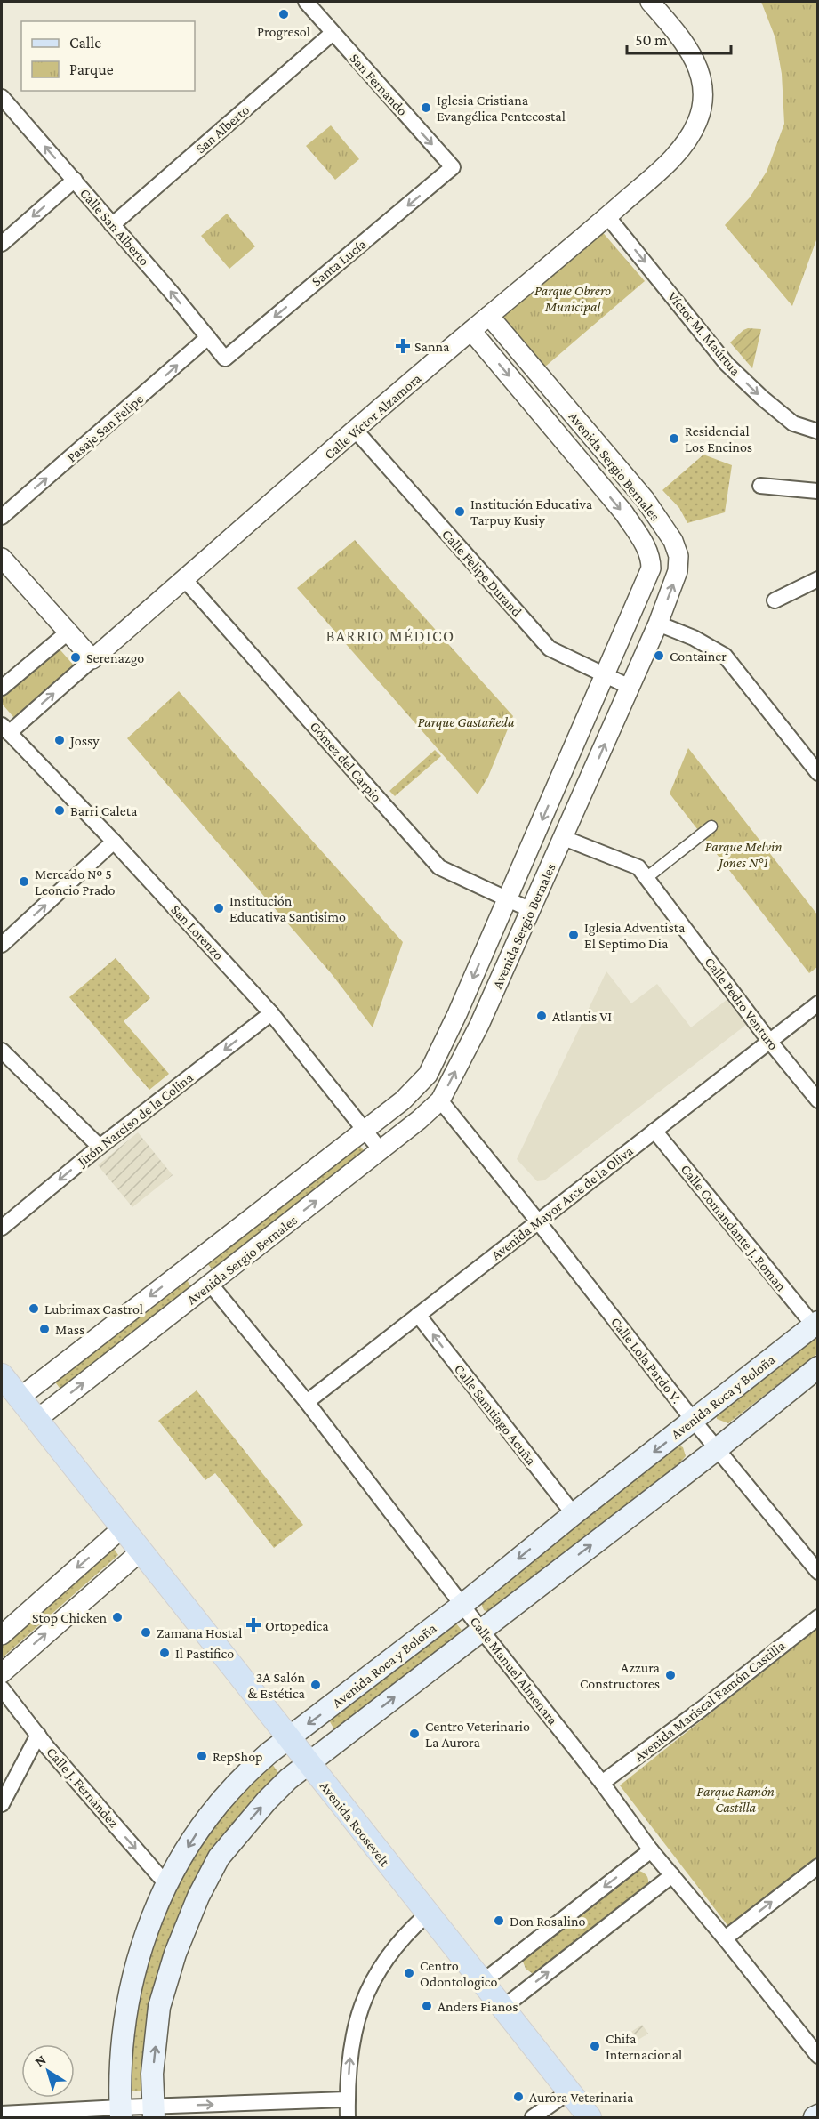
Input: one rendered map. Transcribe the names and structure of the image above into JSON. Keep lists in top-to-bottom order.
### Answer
{
  "streets": {
    "main road": ["Avenida Roca y Boloña", "Avenida Roosevelt"],
    "street": [
      "San Fernando",
      "San Alberto",
      "Calle San Alberto",
      "Santa Lucía",
      "Víctor M. Maúrtua",
      "Calle Víctor Alzamora",
      "Pasaje San Felipe",
      "Avenida Sergio Bernales",
      "Calle Felipe Durand",
      "Gómez del Carpio",
      "San Lorenzo",
      "Calle Pedro Venturo",
      "Jirón Narciso de la Colina",
      "Avenida Mayor Arce de la Oliva",
      "Calle Comandante J. Roman",
      "Calle Lola Pardo V.",
      "Calle Samtiago Acuña",
      "Calle Manuel Almenara",
      "Avenida Mariscal Ramón Castilla",
      "Calle J. Fernández"
    ]
  },
  "crossings": [
    ["San Fernando", "San Alberto"],
    ["San Fernando", "Santa Lucía"],
    ["San Alberto", "Calle San Alberto"],
    ["Calle San Alberto", "Santa Lucía"],
    ["Calle San Alberto", "Pasaje San Felipe"],
    ["Víctor M. Maúrtua", "Calle Víctor Alzamora"],
    ["Calle Víctor Alzamora", "Avenida Sergio Bernales"],
    ["Calle Víctor Alzamora", "Calle Felipe Durand"],
    ["Calle Víctor Alzamora", "Gómez del Carpio"],
    ["Calle Víctor Alzamora", "San Lorenzo"],
    ["Avenida Sergio Bernales", "Calle Felipe Durand"],
    ["Avenida Sergio Bernales", "Gómez del Carpio"],
    ["Avenida Sergio Bernales", "San Lorenzo"],
    ["Avenida Sergio Bernales", "Calle Pedro Venturo"],
    ["Avenida Sergio Bernales", "Calle Lola Pardo V."],
    ["Avenida Sergio Bernales", "Calle Manuel Almenara"],
    ["Avenida Sergio Bernales", "Avenida Roosevelt"],
    ["San Lorenzo", "Jirón Narciso de la Colina"],
    ["Calle Pedro Venturo", "Avenida Mayor Arce de la Oliva"],
    ["Avenida Mayor Arce de la Oliva", "Calle Comandante J. Roman"],
    ["Avenida Mayor Arce de la Oliva", "Calle Lola Pardo V."],
    ["Avenida Mayor Arce de la Oliva", "Calle Samtiago Acuña"],
    ["Avenida Mayor Arce de la Oliva", "Calle Manuel Almenara"],
    ["Calle Comandante J. Roman", "Avenida Roca y Boloña"],
    ["Calle Lola Pardo V.", "Avenida Roca y Boloña"],
    ["Avenida Roca y Boloña", "Calle Samtiago Acuña"],
    ["Avenida Roca y Boloña", "Calle Manuel Almenara"],
    ["Avenida Roca y Boloña", "Calle J. Fernández"],
    ["Avenida Roca y Boloña", "Avenida Roosevelt"],
    ["Calle Manuel Almenara", "Avenida Mariscal Ramón Castilla"]
  ],
  "one_way": [
    "San Fernando",
    "Calle San Alberto",
    "Santa Lucía",
    "Víctor M. Maúrtua",
    "Pasaje San Felipe",
    "Jirón Narciso de la Colina",
    "Calle Samtiago Acuña",
    "Calle J. Fernández"
  ],
  "districts": ["BARRIO MÉDICO"],
  "parks": [
    "Parque Obrero Municipal",
    "Parque Gastañeda",
    "Parque Melvin Jones N°1",
    "Parque Ramón Castilla"
  ],
  "places": {
    "other": [
      "Progresol",
      "Iglesia Cristiana Evangélica Pentecostal",
      "Residencial Los Encinos",
      "Institución Educativa Tarpuy Kusiy",
      "Container",
      "Serenazgo",
      "Jossy",
      "Barri Caleta",
      "Mercado Nº 5 Leoncio Prado",
      "Institución Educativa Santisimo",
      "Iglesia Adventista El Septimo Dia",
      "Atlantis VI",
      "Lubrimax Castrol",
      "Mass",
      "Stop Chicken",
      "Zamana Hostal",
      "Il Pastifico",
      "Azzura Constructores",
      "3A Salón & Estética",
      "Centro Veterinario La Aurora",
      "RepShop",
      "Don Rosalino",
      "Centro Odontologico",
      "Anders Pianos",
      "Chifa Internacional",
      "Aurora Veterinaria"
    ],
    "health": ["Sanna", "Ortopedica"]
  },
  "legend": ["Calle", "Parque"],
  "scale_bar": "50 m",
  "north": "top left"
}
